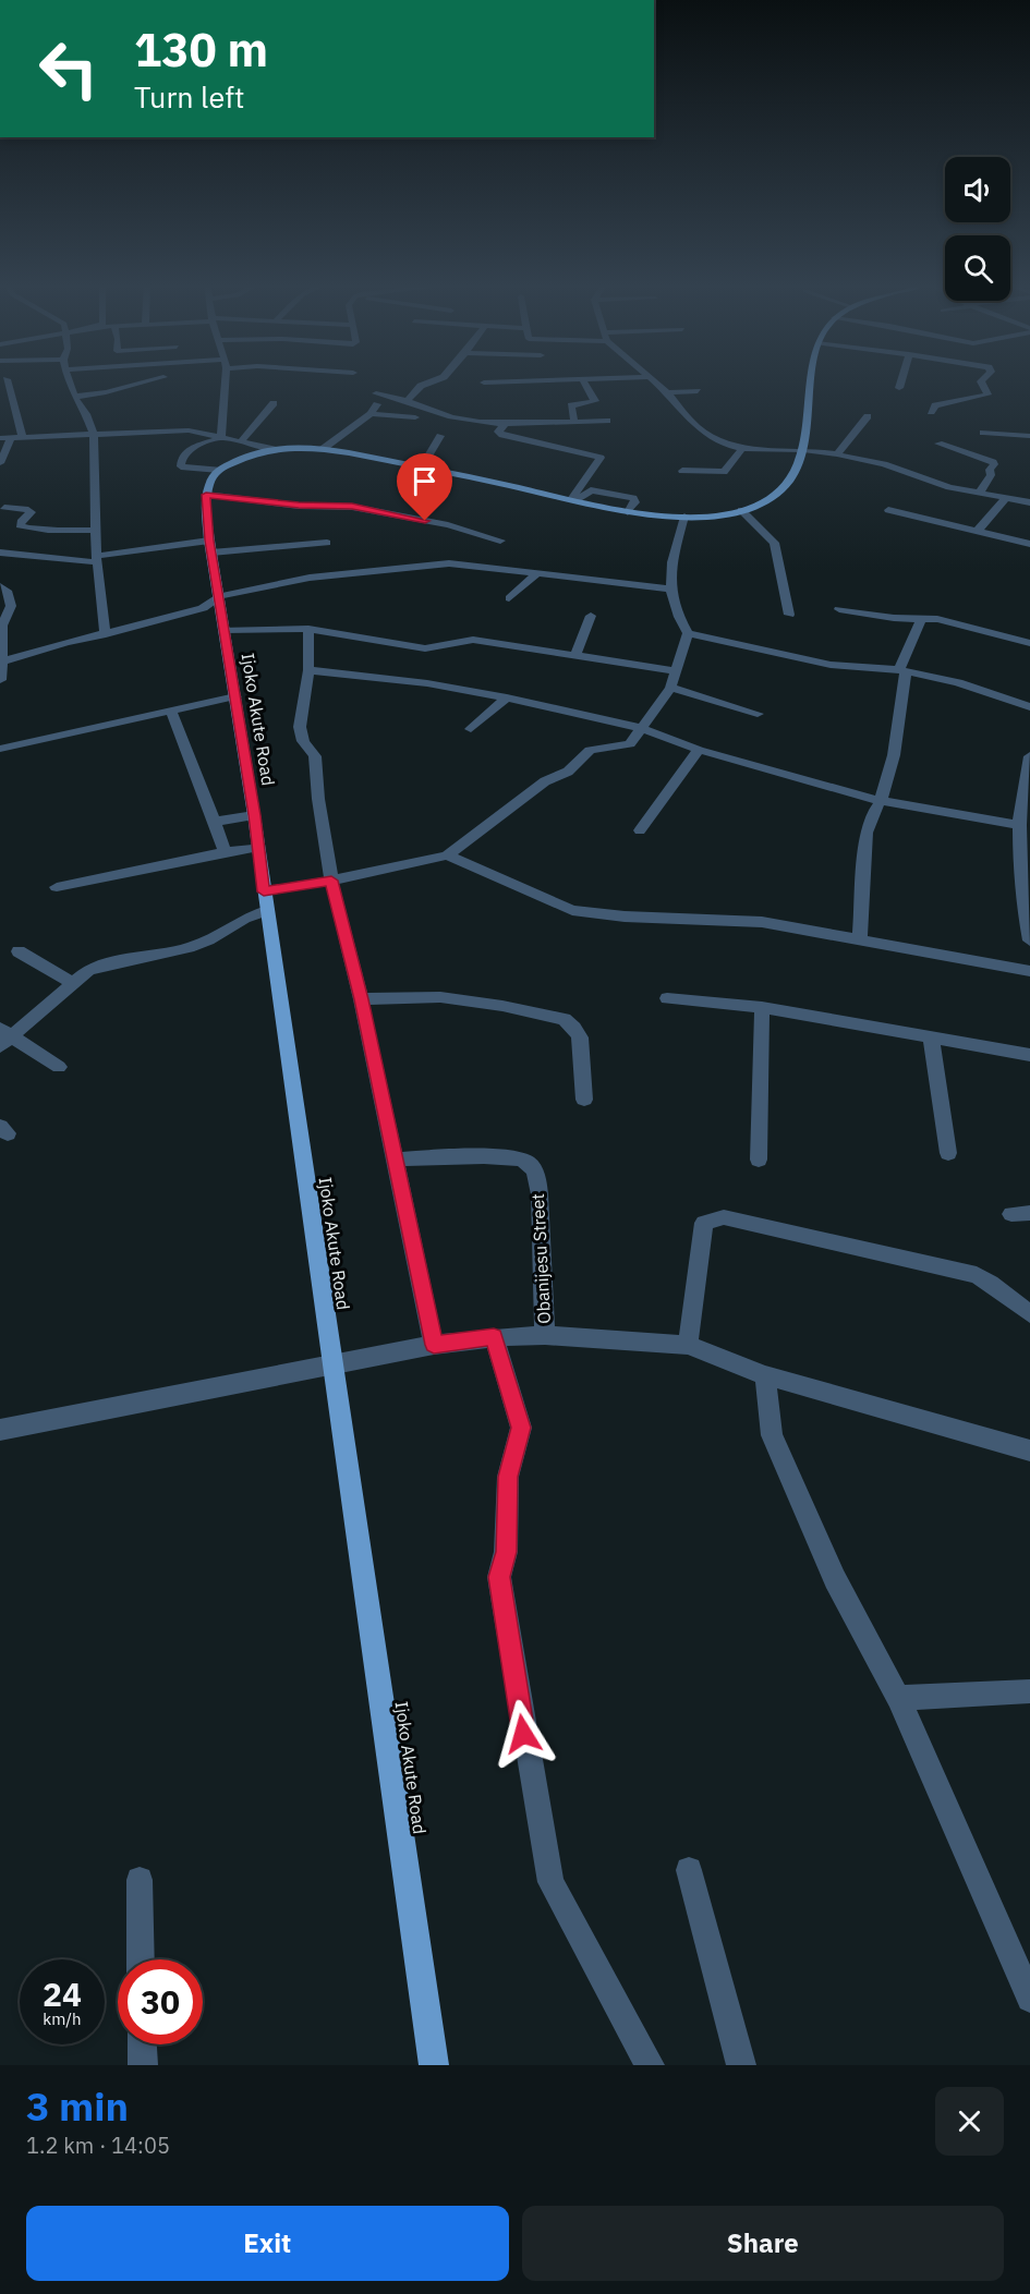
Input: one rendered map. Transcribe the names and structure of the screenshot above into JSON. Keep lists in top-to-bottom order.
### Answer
{
  "streets": {
    "main road": ["Ijoko Akute Road"],
    "street": ["Obanijesu Street"]
  },
  "page": {
    "turn": ["130 m", "Turn left"],
    "speed": "24 km/h",
    "limit": "30",
    "heading": ["3 min", "1.2 km · 14:05"],
    "buttons": ["Exit", "Share"]
  }
}
